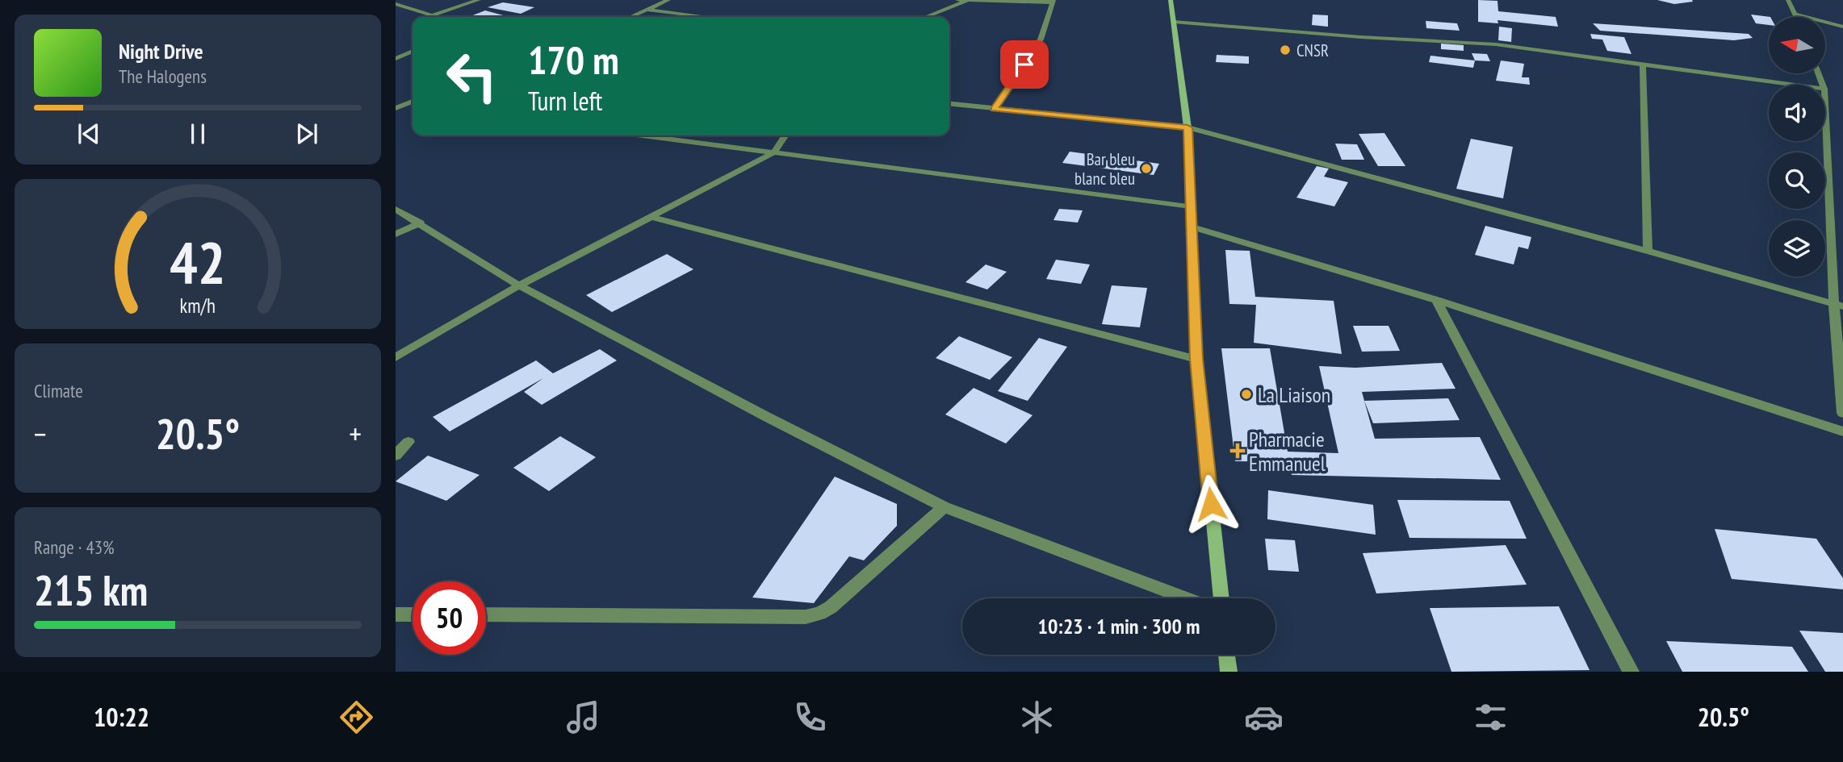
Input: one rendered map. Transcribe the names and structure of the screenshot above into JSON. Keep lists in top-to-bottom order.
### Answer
{
  "places": {
    "other": ["CNSR", "Bar bleu blanc bleu", "La Liaison"],
    "health": ["Pharmacie Emmanuel"]
  },
  "north": "left",
  "page": {
    "turn": ["170 m", "Turn left"],
    "song": ["Night Drive", "The Halogens"],
    "tile": [
      "Climate",
      ["Range · 43%", "215 km"]
    ],
    "heat": ["−", "20.5°", "+"],
    "limit": "50",
    "trip": "10:23 · 1 min · 300 m",
    "tabs": ["10:22", "20.5°"],
    "gauge": ["42", "km/h"]
  }
}
